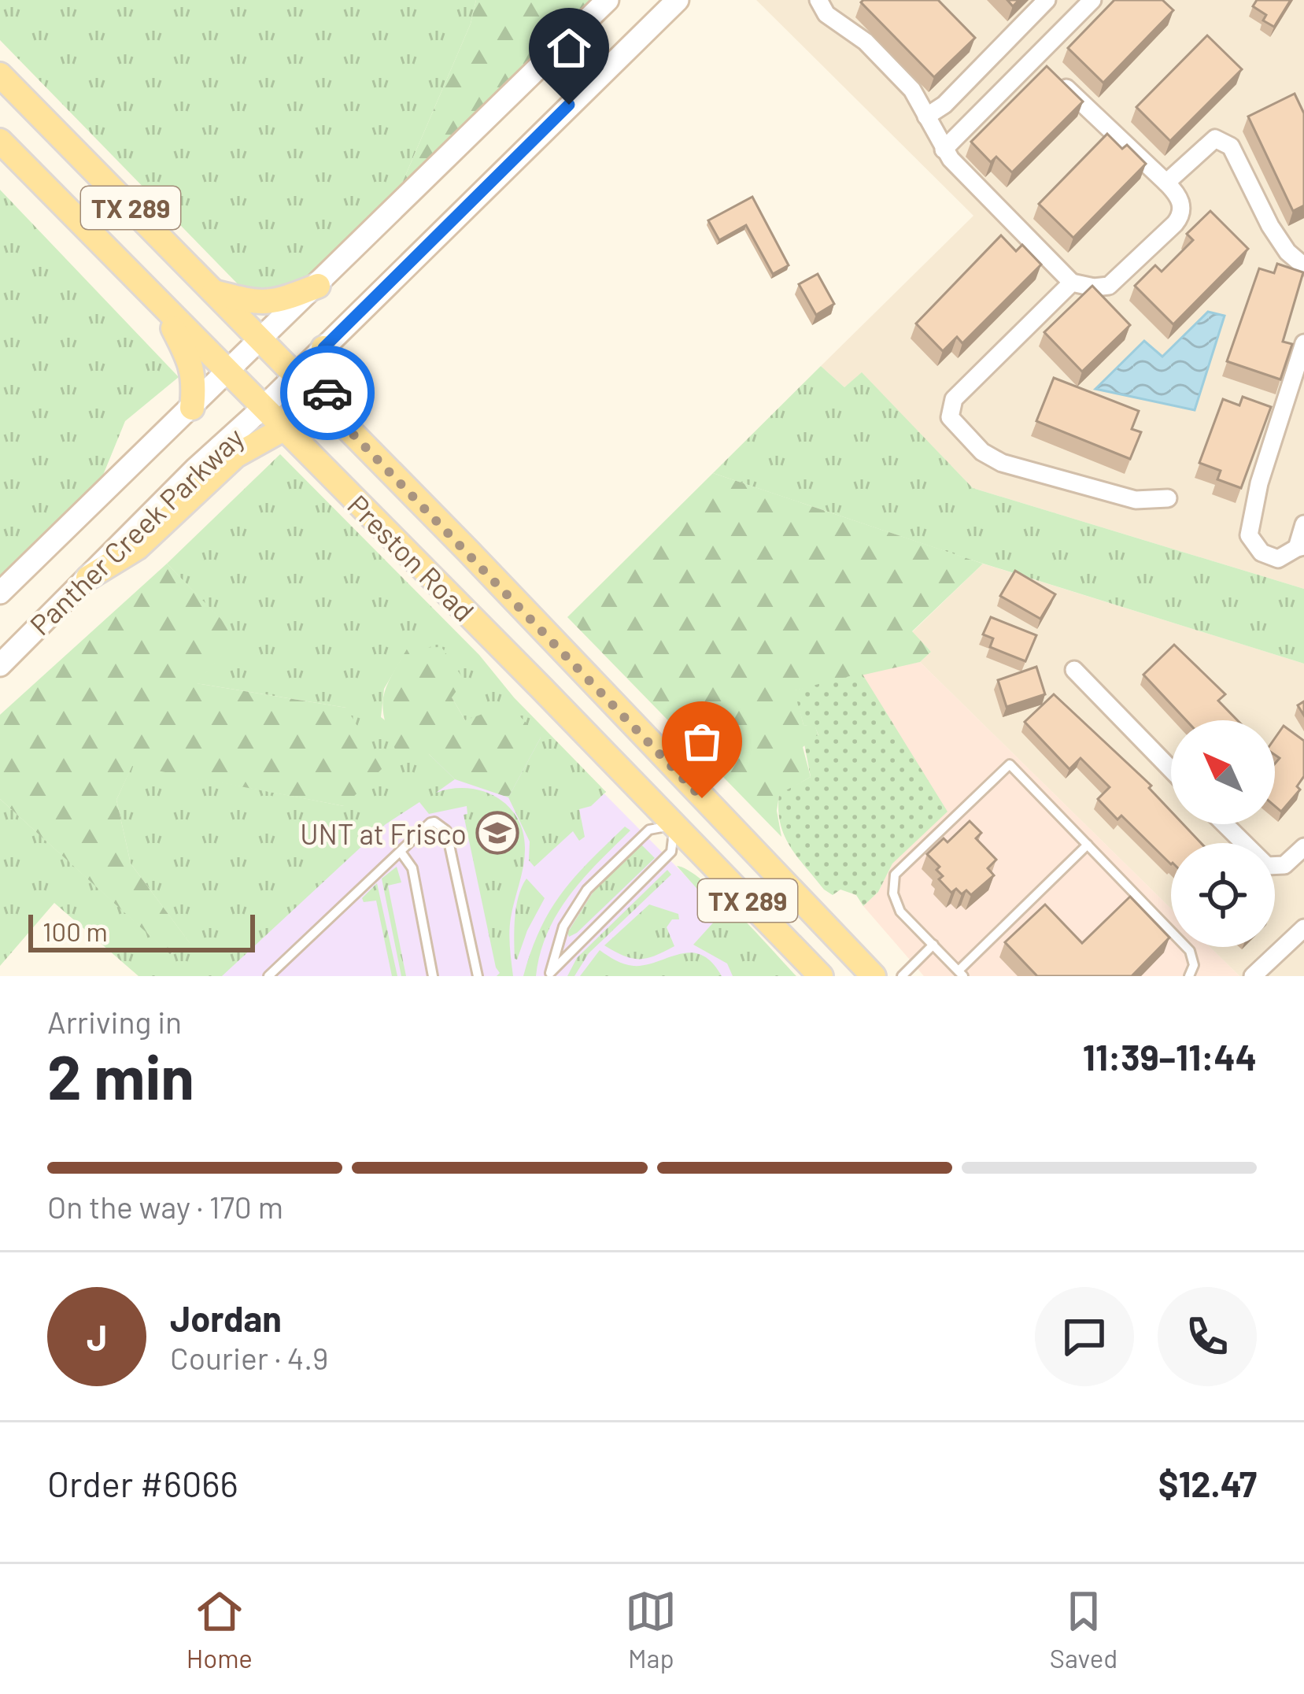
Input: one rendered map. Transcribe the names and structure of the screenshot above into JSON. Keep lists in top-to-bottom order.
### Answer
{
  "streets": {
    "main road": ["TX 289", "Panther Creek Parkway", "Preston Road"]
  },
  "crossings": [
    ["Panther Creek Parkway", "Preston Road"]
  ],
  "places": {
    "school or university": ["UNT at Frisco"]
  },
  "scale_bar": "100 m",
  "north": "top left",
  "page": {
    "scale": "100 m",
    "heading": ["2 min", "Arriving in", "11:39–11:44"],
    "panel": [
      "Jordan",
      "Courier · 4.9",
      "Order #6066",
      "$12.47"
    ],
    "bar": "On the way · 170 m",
    "round": "J",
    "tabs": ["Home", "Map", "Saved"]
  }
}
